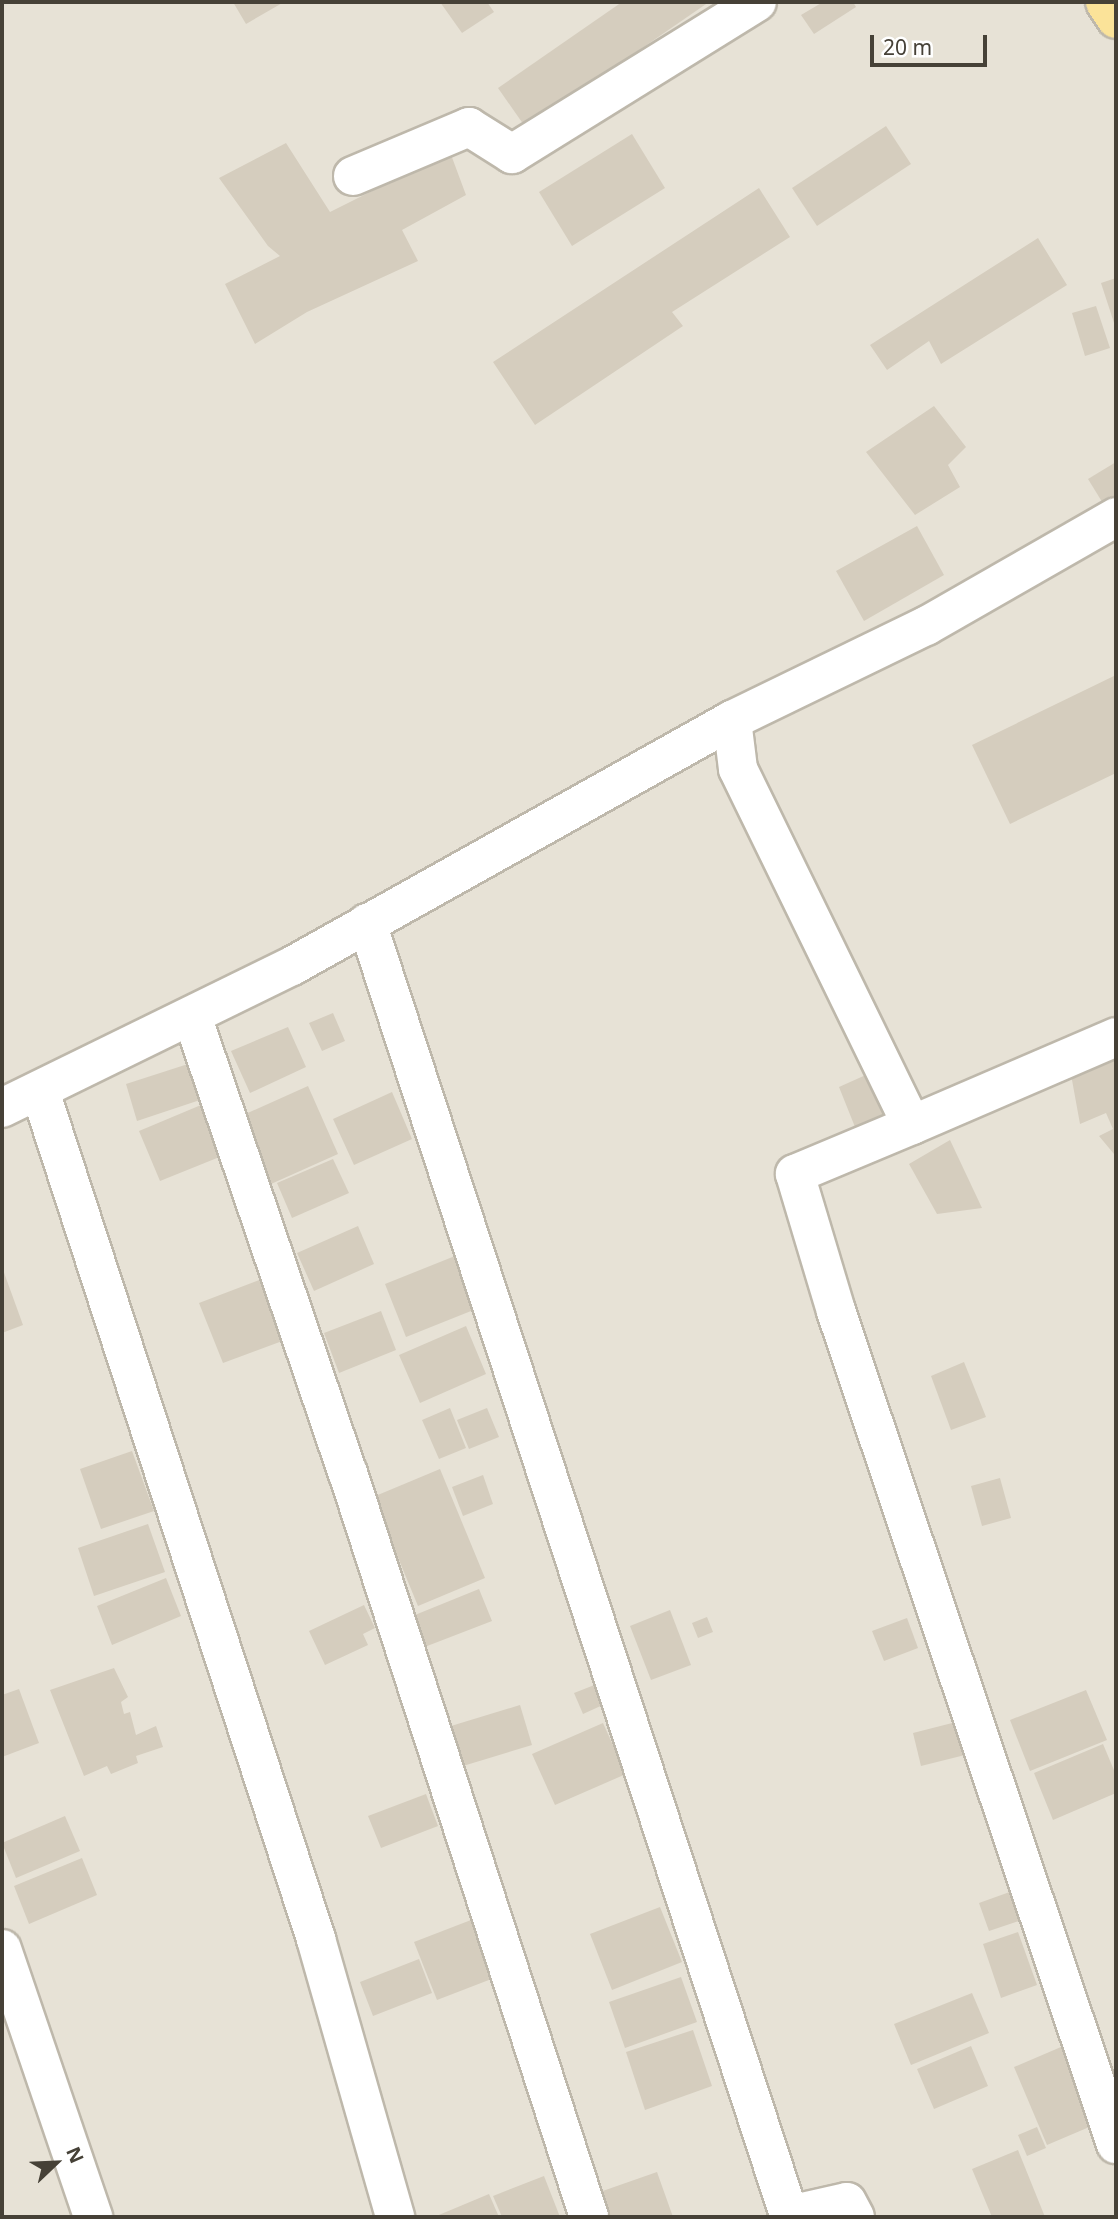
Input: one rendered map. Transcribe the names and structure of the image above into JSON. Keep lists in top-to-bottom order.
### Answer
{
  "scale_bar": "20 m",
  "north": "top right"
}
